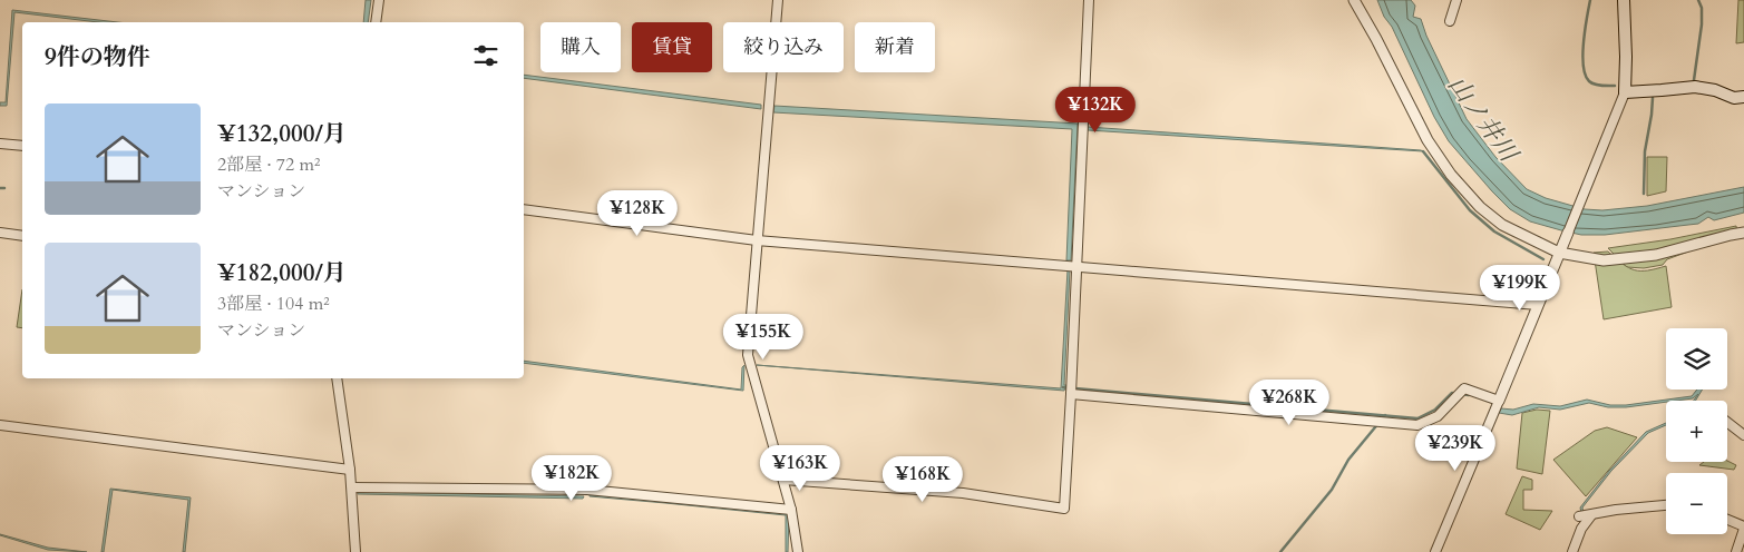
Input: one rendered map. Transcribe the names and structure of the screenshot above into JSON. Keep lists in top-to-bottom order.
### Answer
{
  "water": ["山ノ井川"],
  "page": {
    "chip": [
      "購入",
      "賃貸",
      "絞り込み",
      "新着"
    ],
    "heading": "9件の物件",
    "price": [
      "¥132K",
      "¥128K",
      "¥199K",
      "¥155K",
      "¥268K",
      "¥239K",
      "¥163K",
      "¥182K",
      "¥168K"
    ],
    "list": [
      {
        "name": "¥132,000/月",
        "note": "2部屋 · 72 m² · マンション"
      },
      {
        "name": "¥182,000/月",
        "note": "3部屋 · 104 m² · マンション"
      }
    ],
    "map_buttons": ["+", "−"]
  }
}
